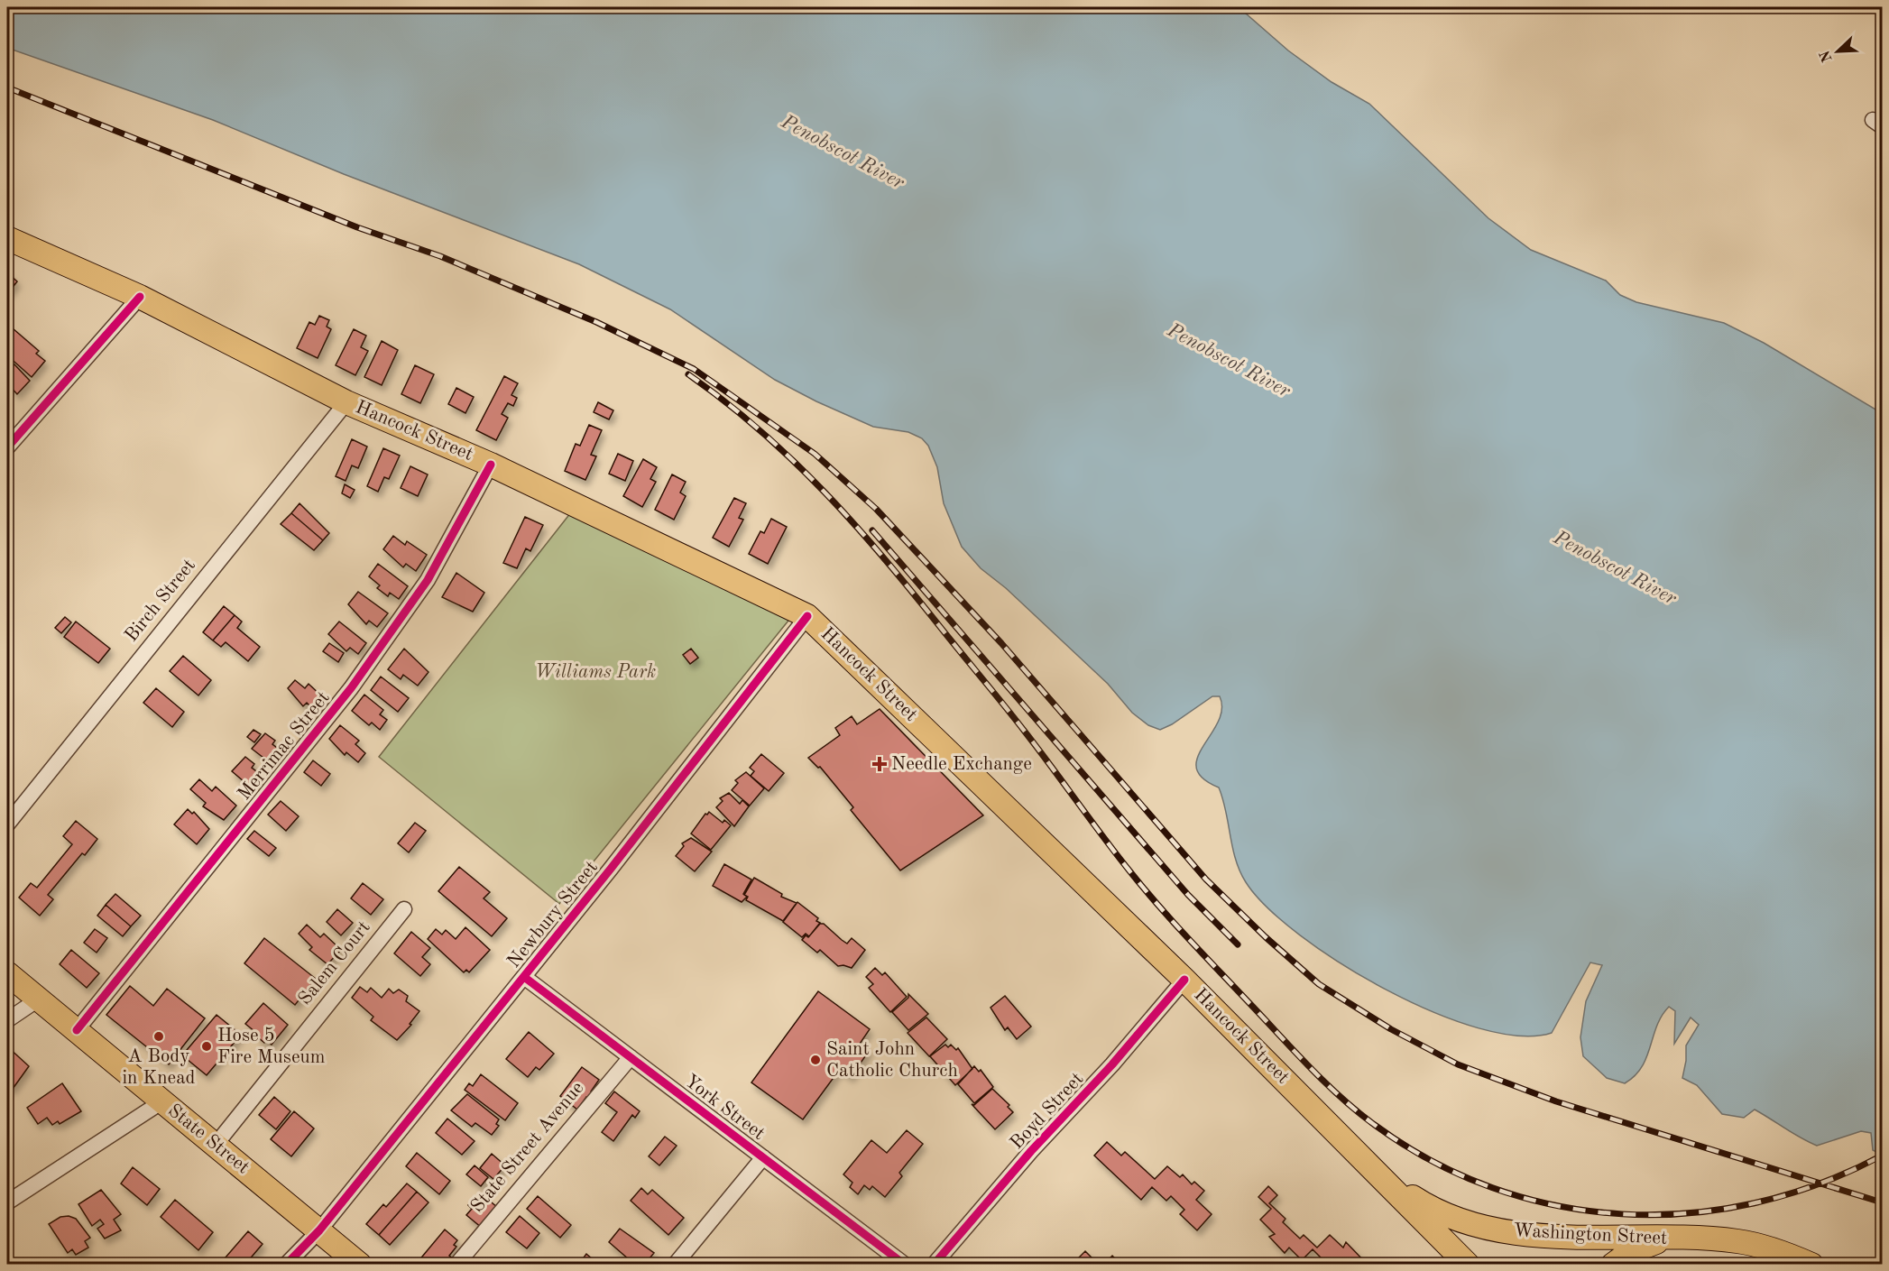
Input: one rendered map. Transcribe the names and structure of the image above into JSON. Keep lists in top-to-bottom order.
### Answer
{
  "streets": {
    "main road": ["Hancock Street", "State Street", "Washington Street"],
    "street": [
      "Birch Street",
      "Merrimac Street",
      "Newbury Street",
      "Salem Court",
      "York Street",
      "Boyd Street",
      "State Street Avenue"
    ]
  },
  "crossings": [
    ["Hancock Street", "Birch Street"],
    ["Hancock Street", "Merrimac Street"],
    ["Hancock Street", "Newbury Street"],
    ["Hancock Street", "Boyd Street"],
    ["Hancock Street", "Washington Street"],
    ["Merrimac Street", "State Street"],
    ["Newbury Street", "York Street"],
    ["Newbury Street", "State Street"],
    ["Salem Court", "State Street"],
    ["York Street", "State Street Avenue"]
  ],
  "water": ["Penobscot River"],
  "parks": ["Williams Park"],
  "places": {
    "health": ["Needle Exchange"],
    "other": ["A Body in Knead", "Hose 5 Fire Museum", "Saint John Catholic Church"]
  },
  "north": "bottom left"
}
